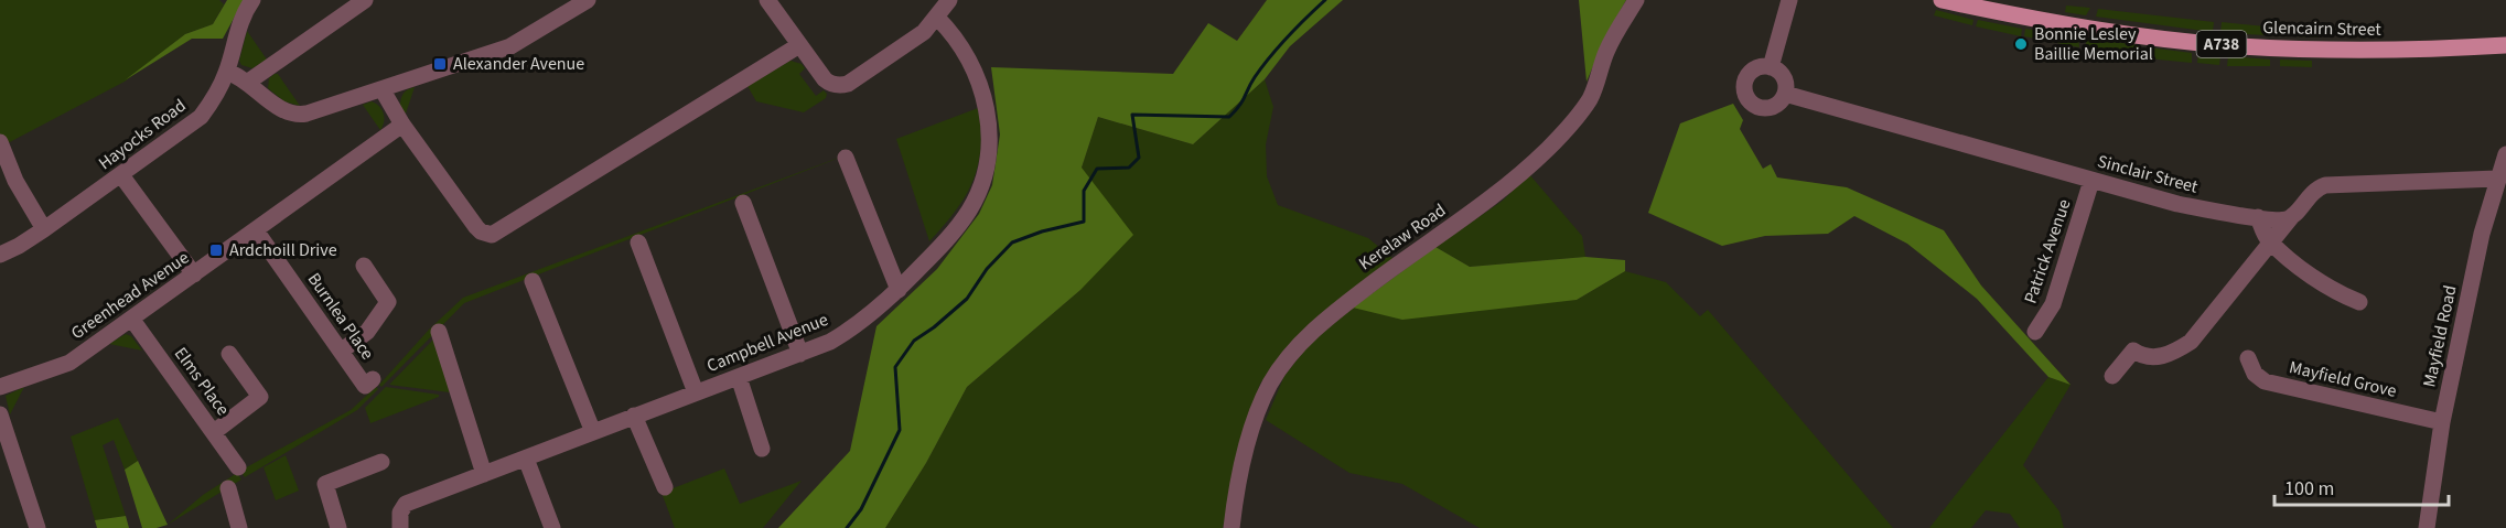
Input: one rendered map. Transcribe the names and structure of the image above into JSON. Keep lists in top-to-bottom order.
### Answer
{
  "streets": {
    "main road": ["Glencairn Street", "A738"],
    "street": [
      "Hayocks Road",
      "Sinclair Street",
      "Kerelaw Road",
      "Patrick Avenue",
      "Greenhead Avenue",
      "Burnlea Place",
      "Mayfield Road",
      "Campbell Avenue",
      "Mayfield Grove",
      "Elms Place"
    ]
  },
  "crossings": [
    ["Sinclair Street", "Patrick Avenue"],
    ["Greenhead Avenue", "Burnlea Place"],
    ["Greenhead Avenue", "Elms Place"],
    ["Mayfield Road", "Mayfield Grove"]
  ],
  "places": {
    "other": ["Bonnie Lesley Baillie Memorial"],
    "transit": ["Alexander Avenue", "Ardchoill Drive"]
  },
  "scale_bar": "100 m"
}
